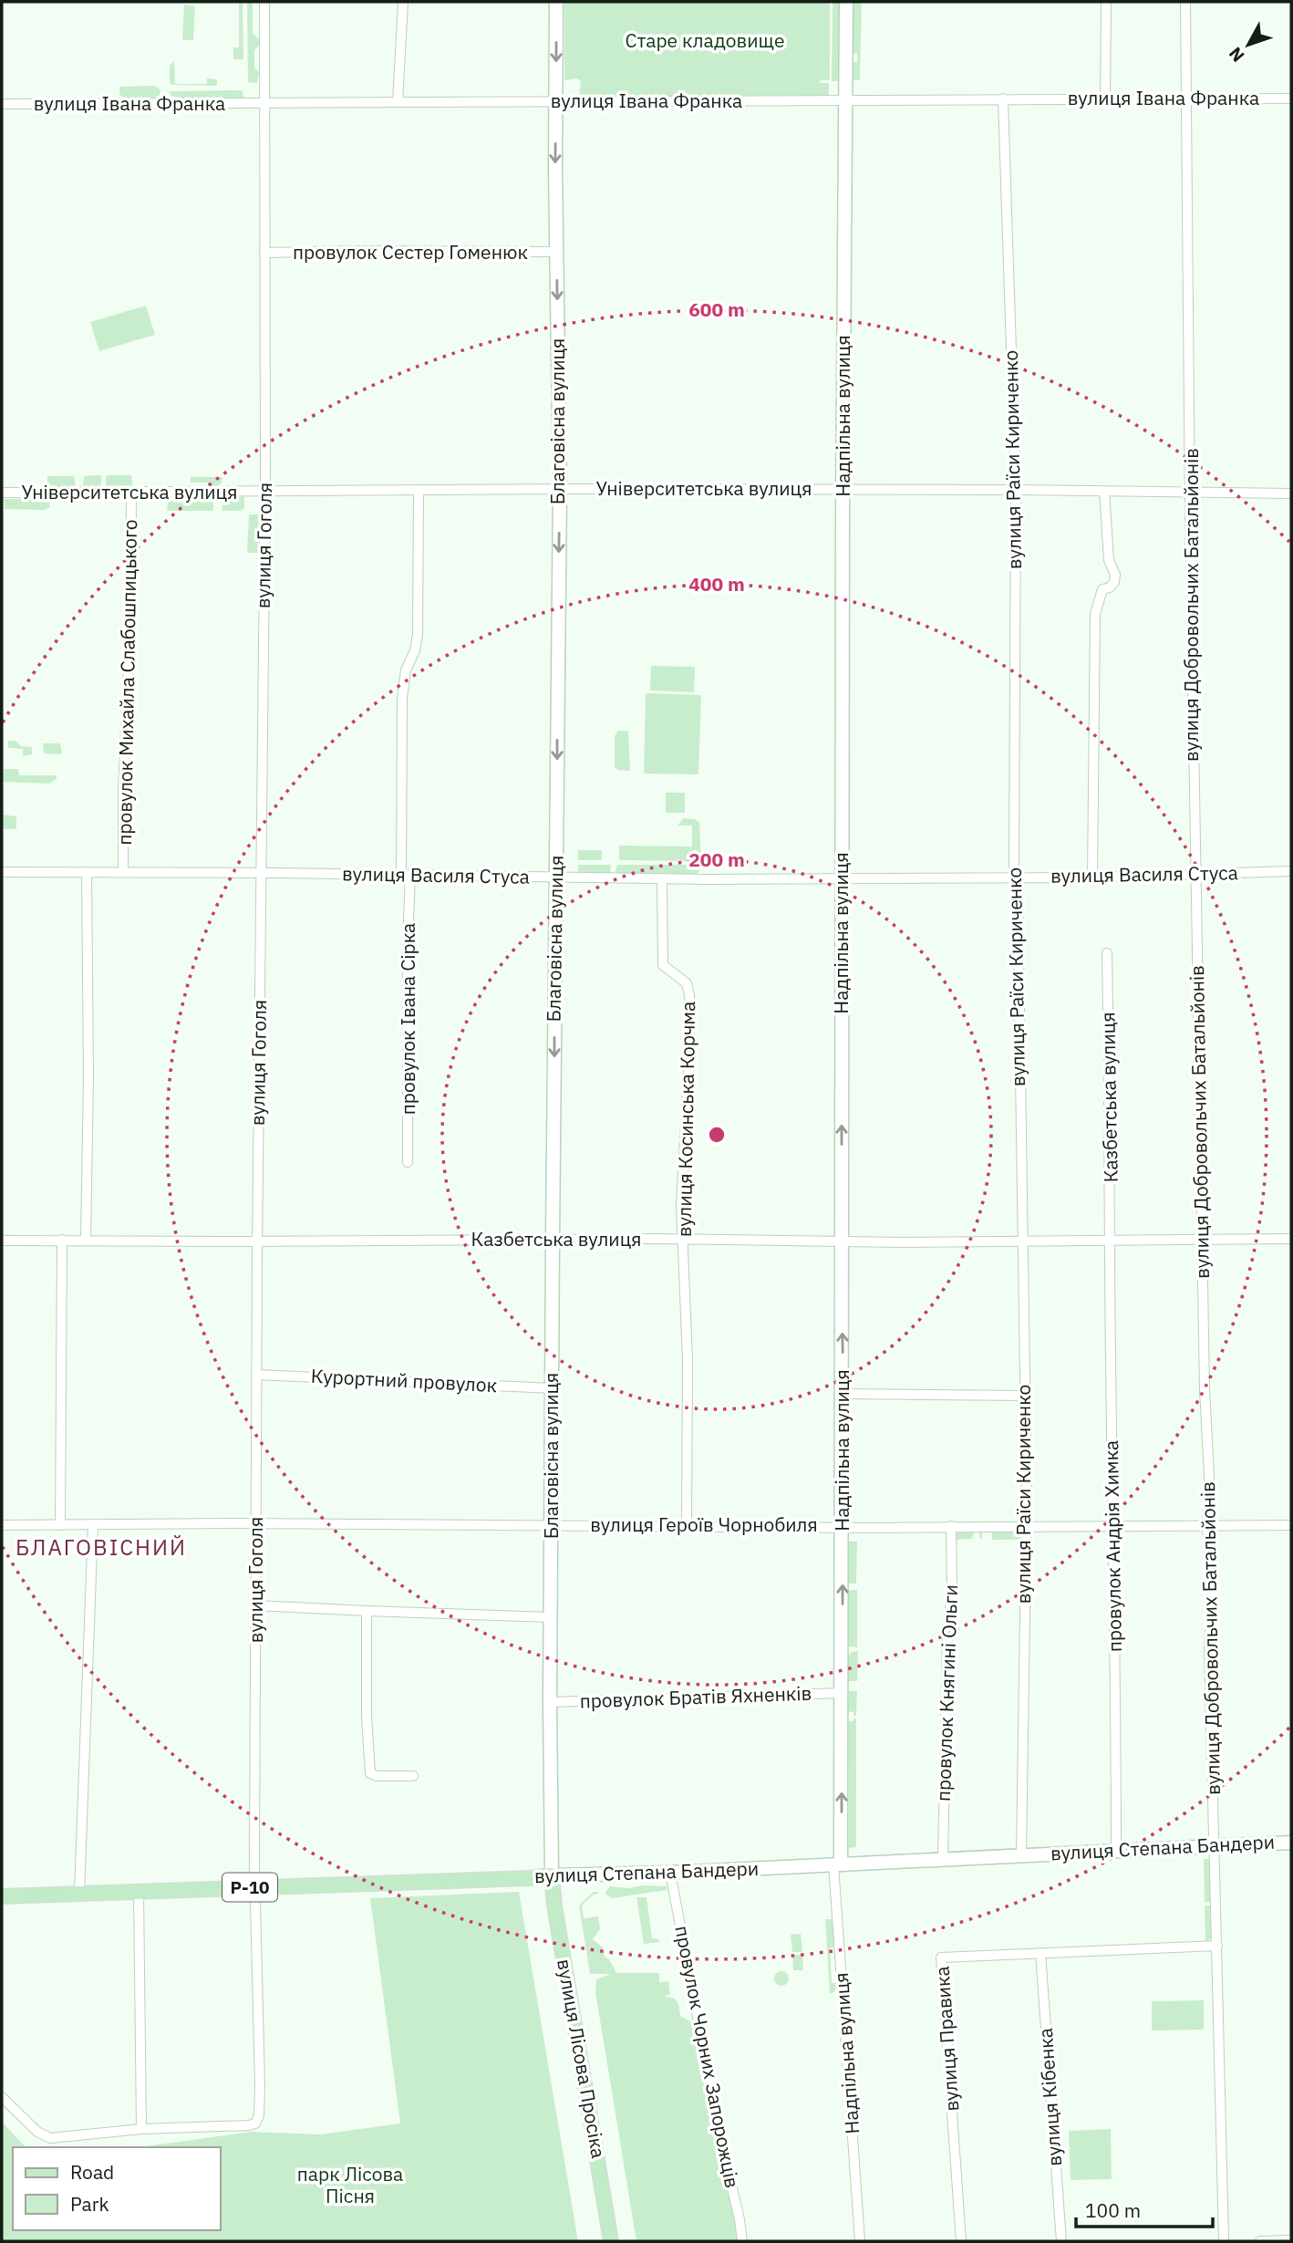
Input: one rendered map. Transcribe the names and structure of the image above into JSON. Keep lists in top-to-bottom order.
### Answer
{
  "streets": {
    "main road": [
      "Надпільна вулиця",
      "Благовісна вулиця",
      "вулиця Степана Бандери",
      "Р-10",
      "вулиця Лісова Просіка"
    ],
    "street": [
      "вулиця Івана Франка",
      "провулок Сестер Гоменюк",
      "вулиця Раїси Кириченко",
      "Університетська вулиця",
      "вулиця Гоголя",
      "вулиця Добровольчих Батальйонів",
      "провулок Михайла Слабошпицького",
      "вулиця Василя Стуса",
      "провулок Івана Сірка",
      "Казбетська вулиця",
      "вулиця Косинська Корчма",
      "Курортний провулок",
      "вулиця Героїв Чорнобиля",
      "провулок Андрія Химка",
      "провулок Княгині Ольги",
      "провулок Братів Яхненків",
      "вулиця Правика",
      "провулок Чорних Запорожців",
      "вулиця Кібенка"
    ]
  },
  "crossings": [
    ["вулиця Івана Франка", "Надпільна вулиця"],
    ["вулиця Івана Франка", "Благовісна вулиця"],
    ["вулиця Івана Франка", "вулиця Раїси Кириченко"],
    ["вулиця Івана Франка", "вулиця Гоголя"],
    ["вулиця Івана Франка", "вулиця Добровольчих Батальйонів"],
    ["провулок Сестер Гоменюк", "Благовісна вулиця"],
    ["провулок Сестер Гоменюк", "вулиця Гоголя"],
    ["Надпільна вулиця", "Університетська вулиця"],
    ["Надпільна вулиця", "вулиця Василя Стуса"],
    ["Надпільна вулиця", "Казбетська вулиця"],
    ["Надпільна вулиця", "вулиця Героїв Чорнобиля"],
    ["Надпільна вулиця", "провулок Братів Яхненків"],
    ["Надпільна вулиця", "вулиця Степана Бандери"],
    ["Благовісна вулиця", "Університетська вулиця"],
    ["Благовісна вулиця", "вулиця Василя Стуса"],
    ["Благовісна вулиця", "Казбетська вулиця"],
    ["Благовісна вулиця", "Курортний провулок"],
    ["Благовісна вулиця", "вулиця Героїв Чорнобиля"],
    ["Благовісна вулиця", "провулок Братів Яхненків"],
    ["Благовісна вулиця", "вулиця Степана Бандери"],
    ["Благовісна вулиця", "вулиця Лісова Просіка"],
    ["вулиця Раїси Кириченко", "Університетська вулиця"],
    ["вулиця Раїси Кириченко", "вулиця Василя Стуса"],
    ["вулиця Раїси Кириченко", "Казбетська вулиця"],
    ["вулиця Раїси Кириченко", "вулиця Героїв Чорнобиля"],
    ["вулиця Раїси Кириченко", "вулиця Степана Бандери"],
    ["Університетська вулиця", "вулиця Гоголя"],
    ["Університетська вулиця", "вулиця Добровольчих Батальйонів"],
    ["Університетська вулиця", "провулок Михайла Слабошпицького"],
    ["Університетська вулиця", "провулок Івана Сірка"],
    ["вулиця Гоголя", "вулиця Василя Стуса"],
    ["вулиця Гоголя", "Казбетська вулиця"],
    ["вулиця Гоголя", "Курортний провулок"],
    ["вулиця Гоголя", "вулиця Героїв Чорнобиля"],
    ["вулиця Гоголя", "вулиця Степана Бандери"],
    ["вулиця Добровольчих Батальйонів", "вулиця Василя Стуса"],
    ["вулиця Добровольчих Батальйонів", "Казбетська вулиця"],
    ["вулиця Добровольчих Батальйонів", "вулиця Героїв Чорнобиля"],
    ["вулиця Добровольчих Батальйонів", "вулиця Степана Бандери"],
    ["вулиця Добровольчих Батальйонів", "вулиця Правика"],
    ["провулок Михайла Слабошпицького", "вулиця Василя Стуса"],
    ["вулиця Василя Стуса", "провулок Івана Сірка"],
    ["вулиця Василя Стуса", "вулиця Косинська Корчма"],
    ["Казбетська вулиця", "вулиця Косинська Корчма"],
    ["Казбетська вулиця", "провулок Андрія Химка"],
    ["вулиця Косинська Корчма", "вулиця Героїв Чорнобиля"],
    ["вулиця Героїв Чорнобиля", "провулок Андрія Химка"],
    ["вулиця Героїв Чорнобиля", "провулок Княгині Ольги"],
    ["провулок Андрія Химка", "вулиця Степана Бандери"],
    ["провулок Княгині Ольги", "вулиця Степана Бандери"],
    ["вулиця Степана Бандери", "провулок Чорних Запорожців"],
    ["вулиця Степана Бандери", "вулиця Лісова Просіка"],
    ["вулиця Правика", "вулиця Кібенка"]
  ],
  "one_way": ["Надпільна вулиця", "Благовісна вулиця"],
  "districts": ["БЛАГОВІСНИЙ"],
  "parks": ["Старе кладовище", "парк Лісова Пісня"],
  "legend": ["Road", "Park"],
  "scale_bar": "100 m",
  "north": "bottom left",
  "rings": ["600 m", "400 m", "200 m"]
}
